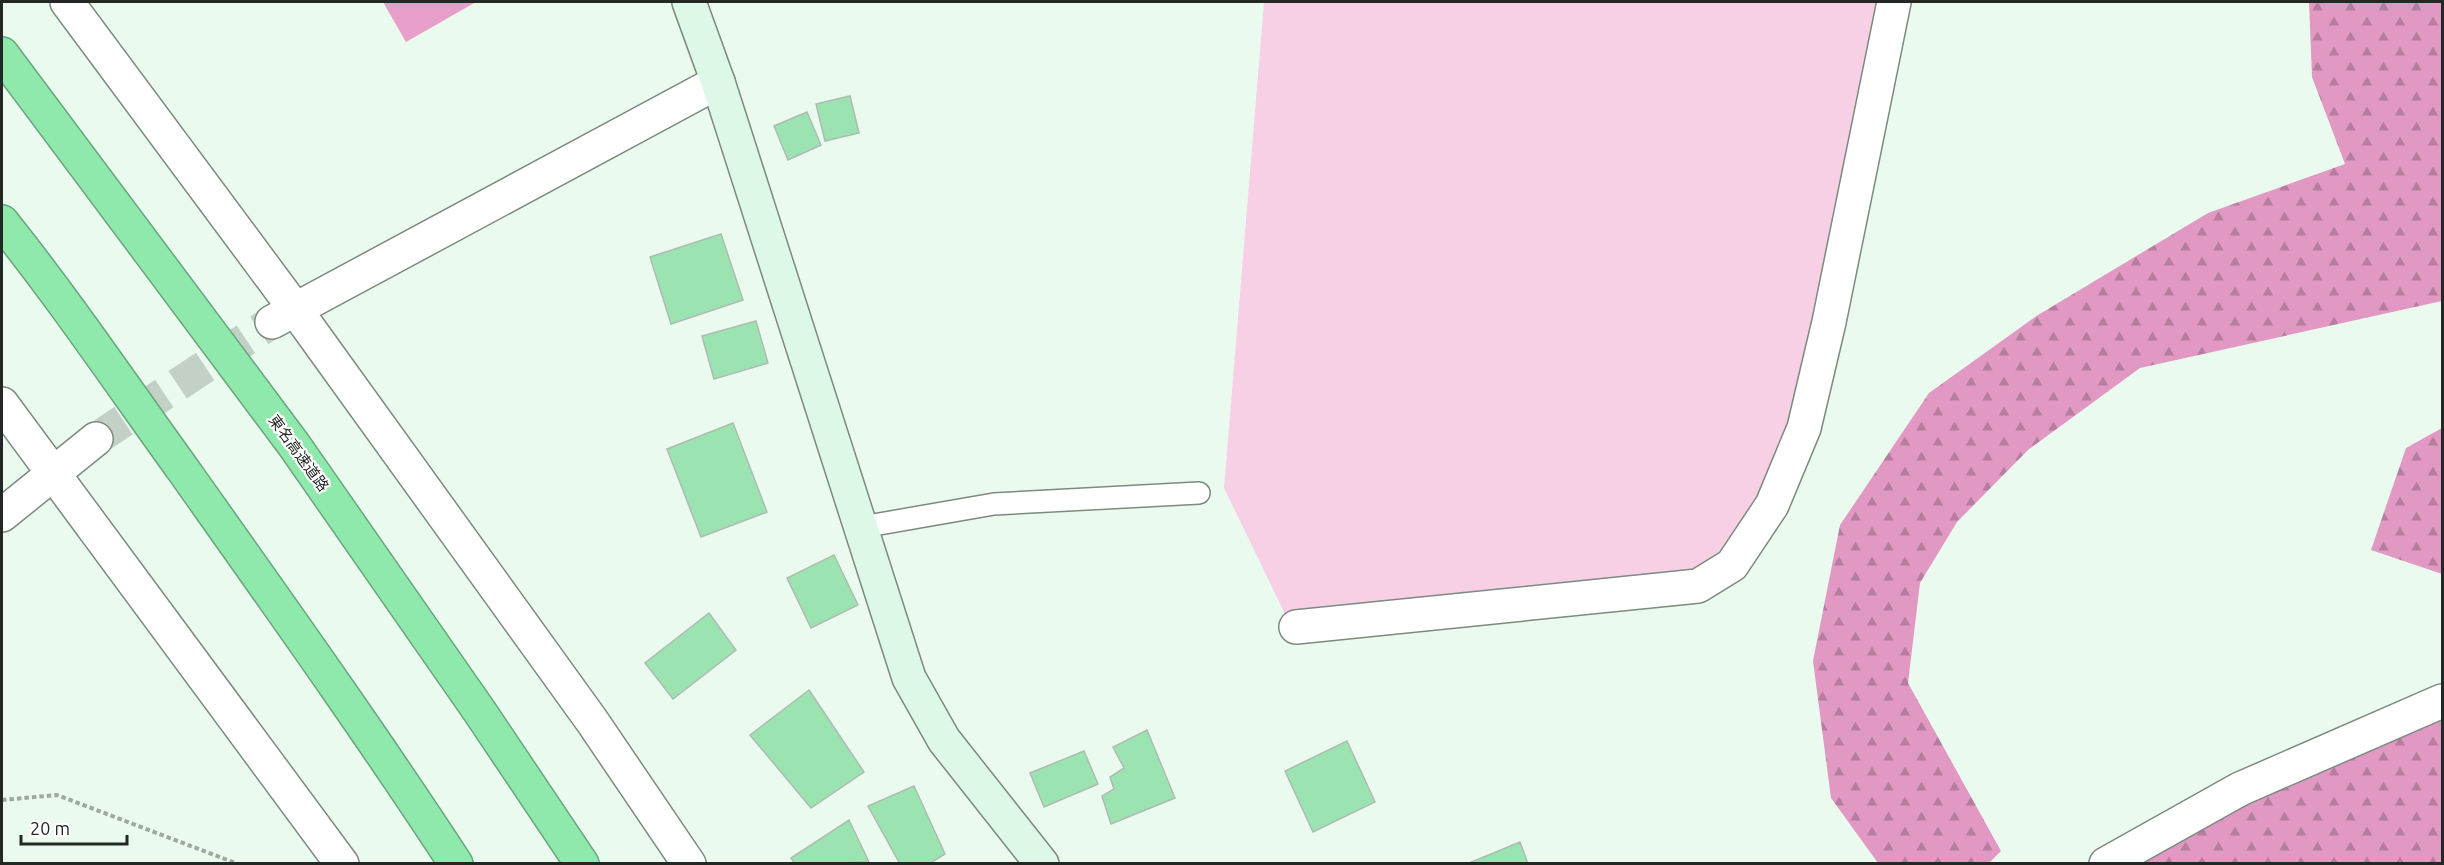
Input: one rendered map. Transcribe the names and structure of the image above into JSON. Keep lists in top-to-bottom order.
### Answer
{
  "streets": {
    "highway": ["東名高速道路"]
  },
  "scale_bar": "20 m"
}
